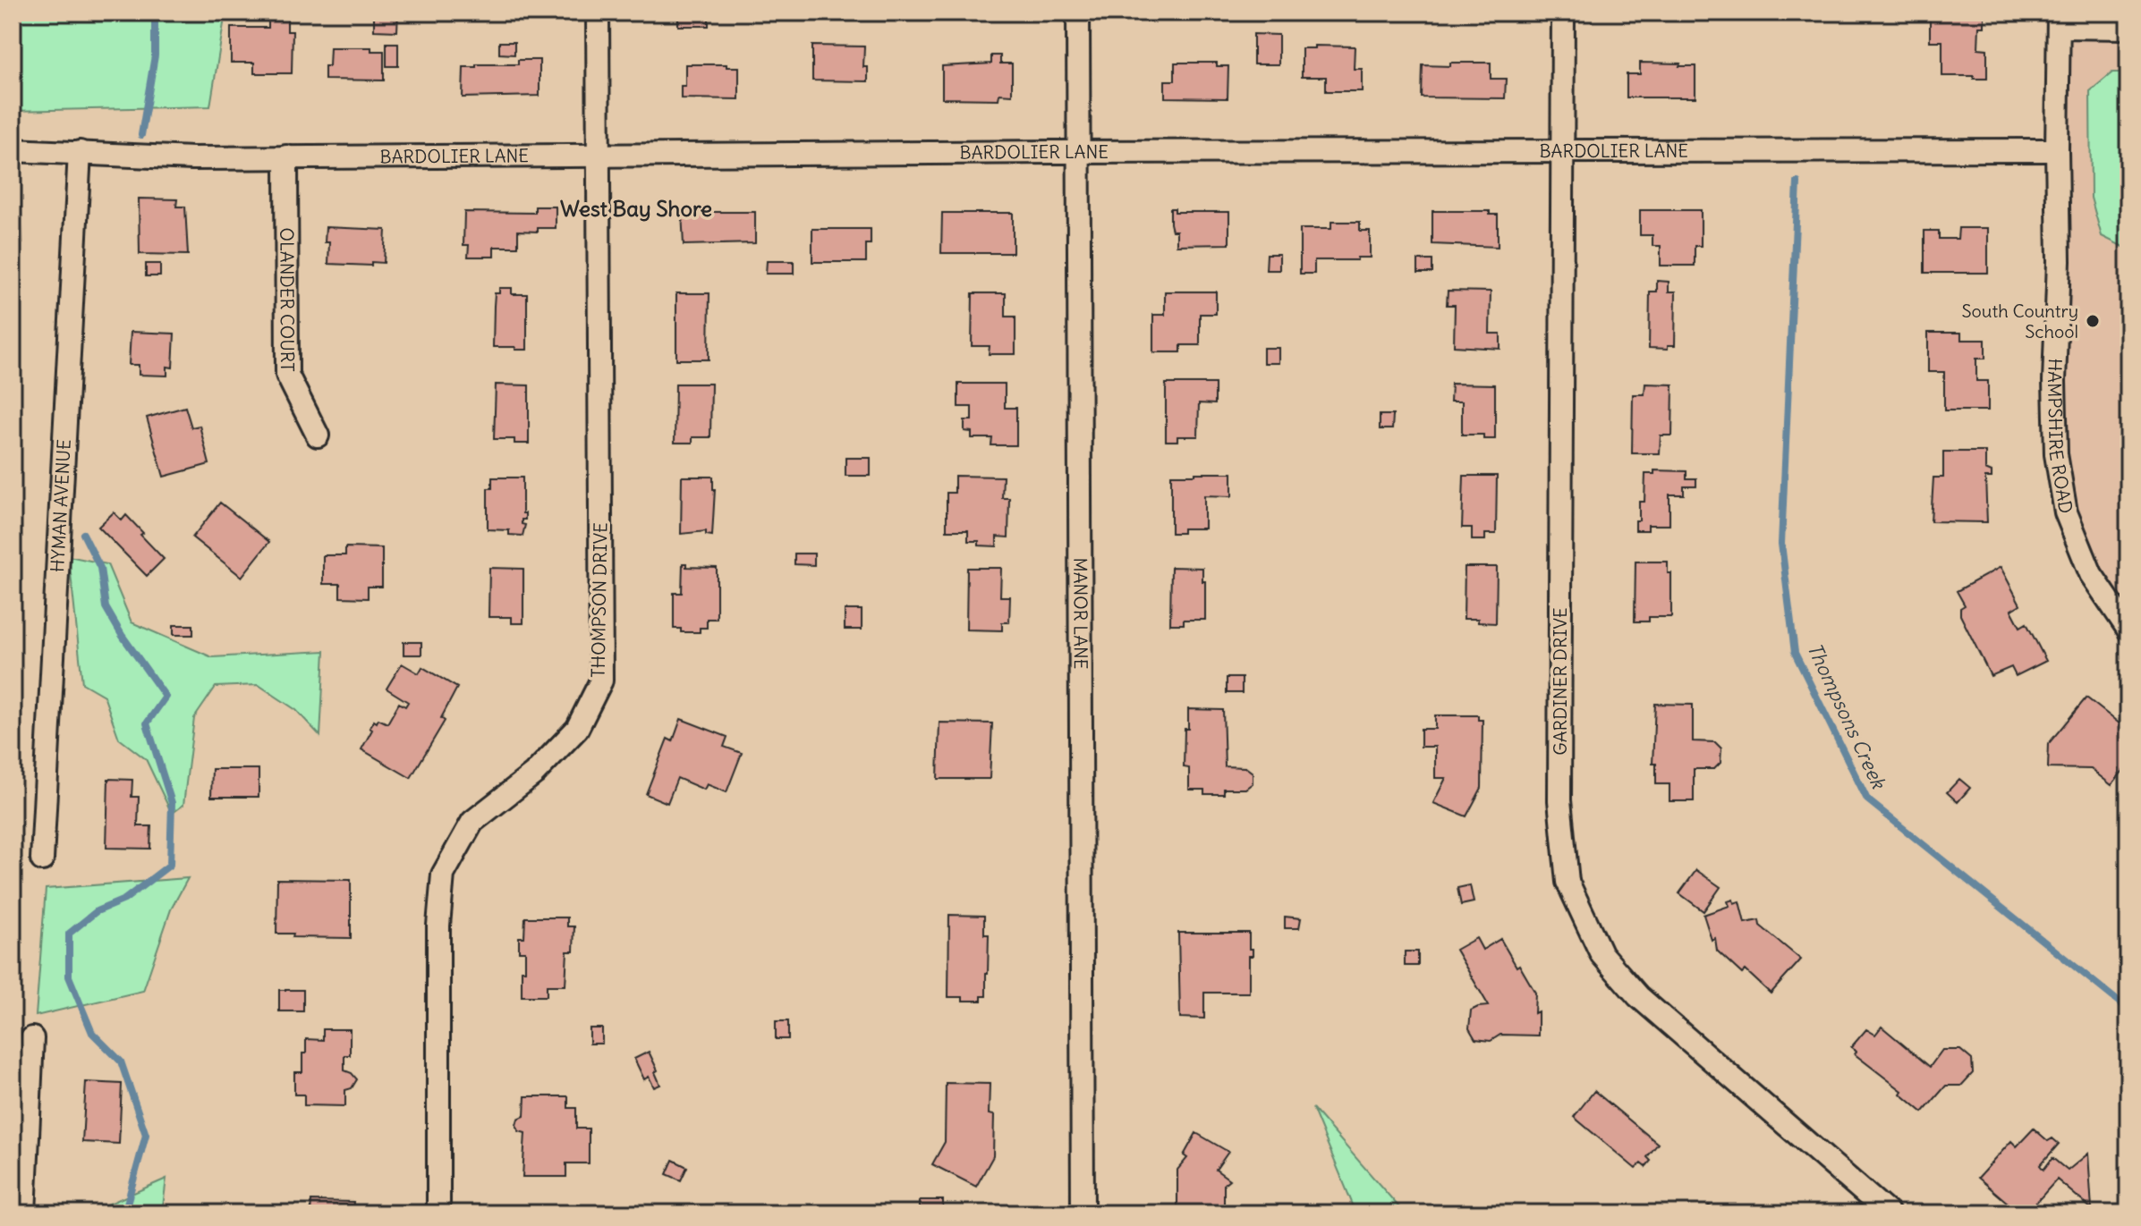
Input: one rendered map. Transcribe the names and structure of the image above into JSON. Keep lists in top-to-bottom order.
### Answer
{
  "streets": {
    "street": [
      "BARDOLIER LANE",
      "OLANDER COURT",
      "HAMPSHIRE ROAD",
      "HYMAN AVENUE",
      "THOMPSON DRIVE",
      "MANOR LANE",
      "GARDINER DRIVE"
    ]
  },
  "crossings": [
    ["BARDOLIER LANE", "OLANDER COURT"],
    ["BARDOLIER LANE", "HAMPSHIRE ROAD"],
    ["BARDOLIER LANE", "HYMAN AVENUE"],
    ["BARDOLIER LANE", "THOMPSON DRIVE"],
    ["BARDOLIER LANE", "MANOR LANE"],
    ["BARDOLIER LANE", "GARDINER DRIVE"]
  ],
  "districts": ["West Bay Shore"],
  "water": ["Thompsons Creek"],
  "places": ["South Country School"]
}
